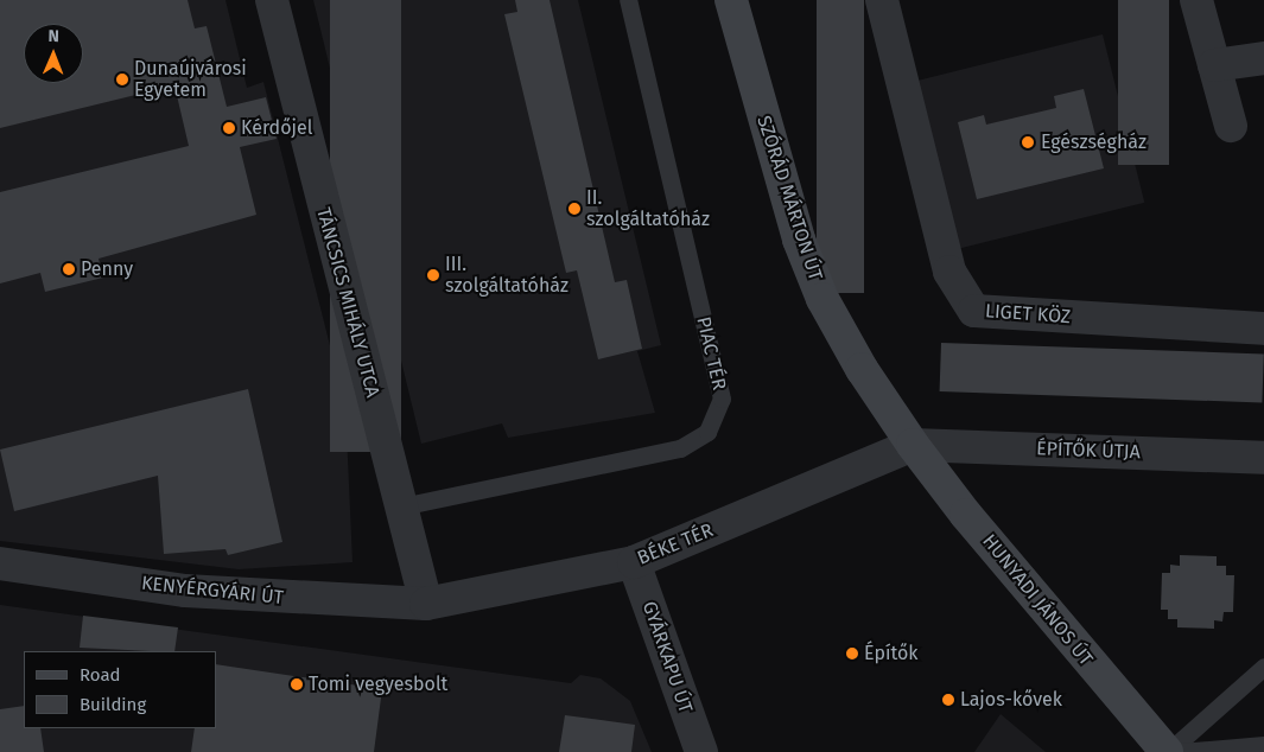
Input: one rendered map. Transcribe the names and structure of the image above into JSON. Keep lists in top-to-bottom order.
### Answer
{
  "streets": {
    "street": [
      "SZÓRÁD MÁRTON ÚT",
      "TÁNCSICS MIHÁLY UTCA",
      "LIGET KÖZ",
      "ÉPÍTŐK ÚTJA",
      "BÉKE TÉR",
      "KENYÉRGYÁRI ÚT",
      "HUNYADI JÁNOS ÚT",
      "GYÁRKAPU ÚT"
    ],
    "lane": ["PIAC TÉR"]
  },
  "crossings": [
    ["SZÓRÁD MÁRTON ÚT", "ÉPÍTŐK ÚTJA"],
    ["SZÓRÁD MÁRTON ÚT", "BÉKE TÉR"],
    ["SZÓRÁD MÁRTON ÚT", "HUNYADI JÁNOS ÚT"],
    ["TÁNCSICS MIHÁLY UTCA", "PIAC TÉR"],
    ["TÁNCSICS MIHÁLY UTCA", "BÉKE TÉR"],
    ["TÁNCSICS MIHÁLY UTCA", "KENYÉRGYÁRI ÚT"],
    ["ÉPÍTŐK ÚTJA", "BÉKE TÉR"],
    ["ÉPÍTŐK ÚTJA", "HUNYADI JÁNOS ÚT"],
    ["BÉKE TÉR", "KENYÉRGYÁRI ÚT"],
    ["BÉKE TÉR", "HUNYADI JÁNOS ÚT"],
    ["BÉKE TÉR", "GYÁRKAPU ÚT"]
  ],
  "places": [
    "Dunaújvárosi Egyetem",
    "Kérdőjel",
    "Egészségház",
    "II. szolgáltatóház",
    "Penny",
    "III. szolgáltatóház",
    "Építők",
    "Tomi vegyesbolt",
    "Lajos-kővek"
  ],
  "legend": ["Road", "Building"],
  "north": "top"
}
